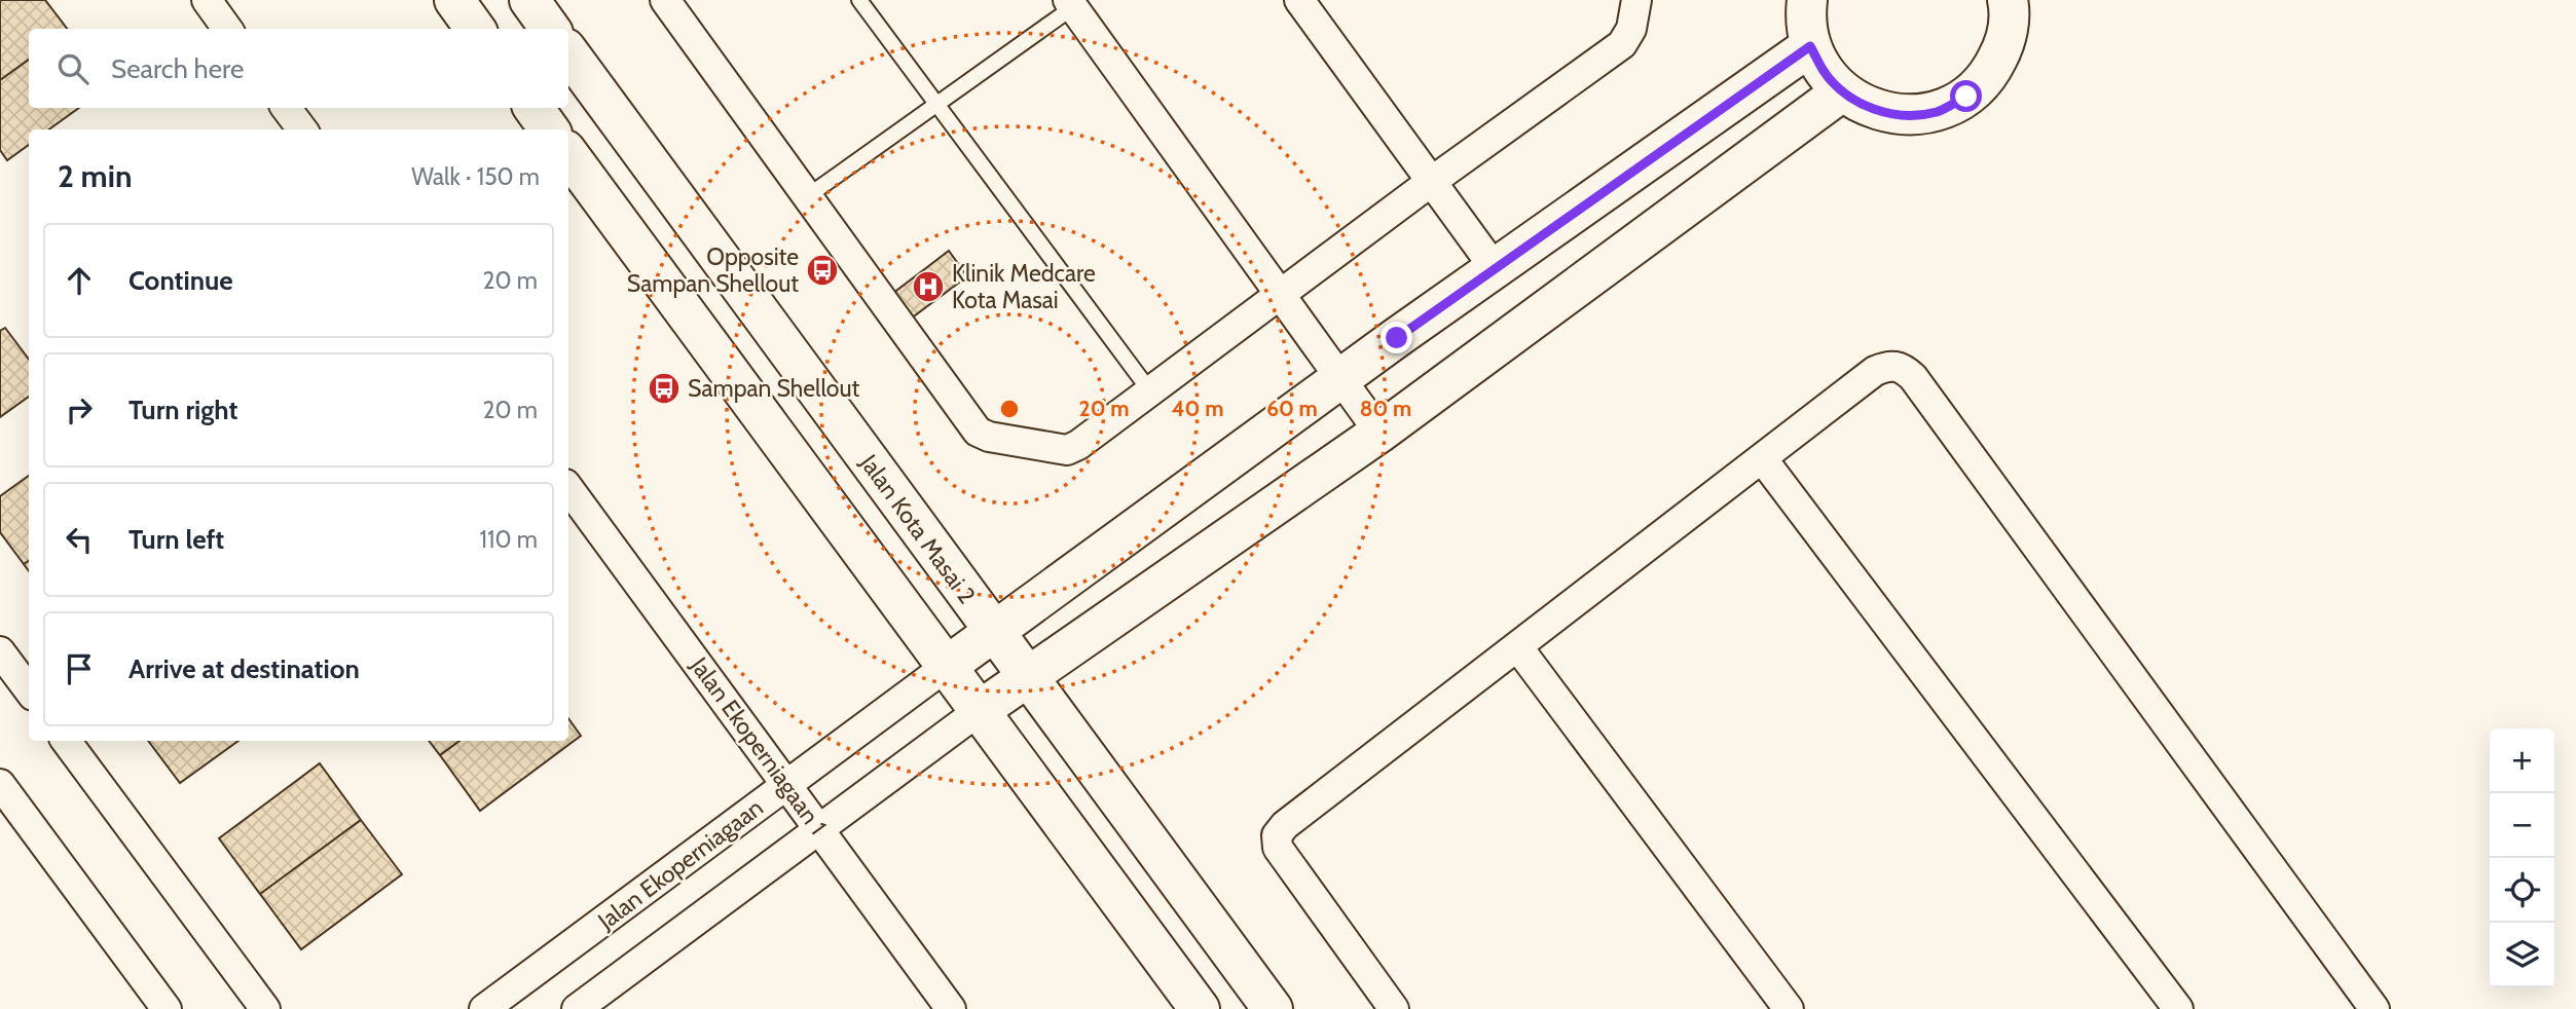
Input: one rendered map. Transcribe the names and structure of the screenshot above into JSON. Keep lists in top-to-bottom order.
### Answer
{
  "streets": {
    "street": ["Jalan Kota Masai 2", "Jalan Ekoperniagaan 1", "Jalan Ekoperniagaan"]
  },
  "crossings": [
    ["Jalan Ekoperniagaan 1", "Jalan Ekoperniagaan"]
  ],
  "places": {
    "bus stop": ["Opposite Sampan Shellout", "Sampan Shellout"],
    "hospital": ["Klinik Medcare Kota Masai"]
  },
  "page": {
    "search": "Search here",
    "heading": ["2 min", "Walk · 150 m"],
    "list": [
      ["Continue", "20 m"],
      ["Turn right", "20 m"],
      ["Turn left", "110 m"],
      "Arrive at destination"
    ],
    "map_buttons": ["+", "−"]
  },
  "rings": [
    "20 m",
    "40 m",
    "60 m",
    "80 m"
  ]
}
